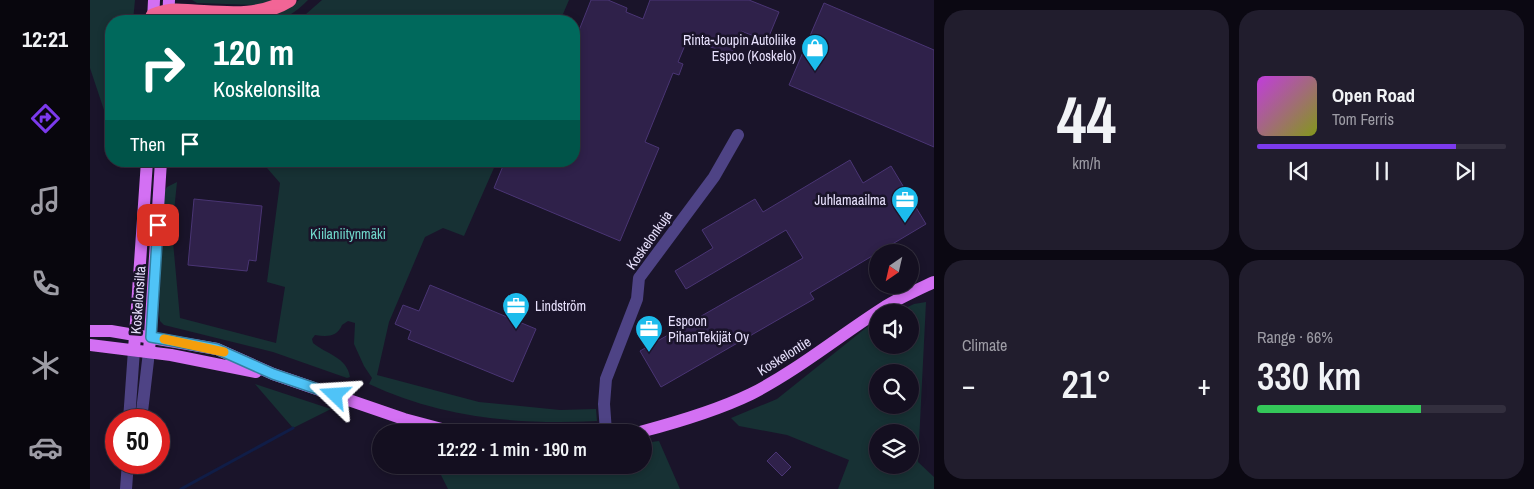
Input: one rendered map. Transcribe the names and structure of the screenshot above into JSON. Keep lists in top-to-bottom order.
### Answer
{
  "streets": {
    "main road": ["Koskelonsilta", "Koskelontie"],
    "street": ["Koskelonkuja"]
  },
  "parks": ["Kiilaniitynmäki"],
  "places": {
    "shop": ["Rinta-Joupin Autoliike Espoo (Koskelo)"],
    "office": ["Juhlamaailma", "Lindström", "Espoon PihanTekijät Oy"]
  },
  "north": "bottom left",
  "page": {
    "tabs": "12:21",
    "tile": [
      ["44", "km/h"],
      "Climate",
      ["Range · 66%", "330 km"]
    ],
    "turn": ["120 m", "Koskelonsilta"],
    "song": ["Open Road", "Tom Ferris"],
    "then": "Then",
    "heat": ["−", "21°", "+"],
    "limit": "50",
    "trip": "12:22 · 1 min · 190 m"
  }
}
